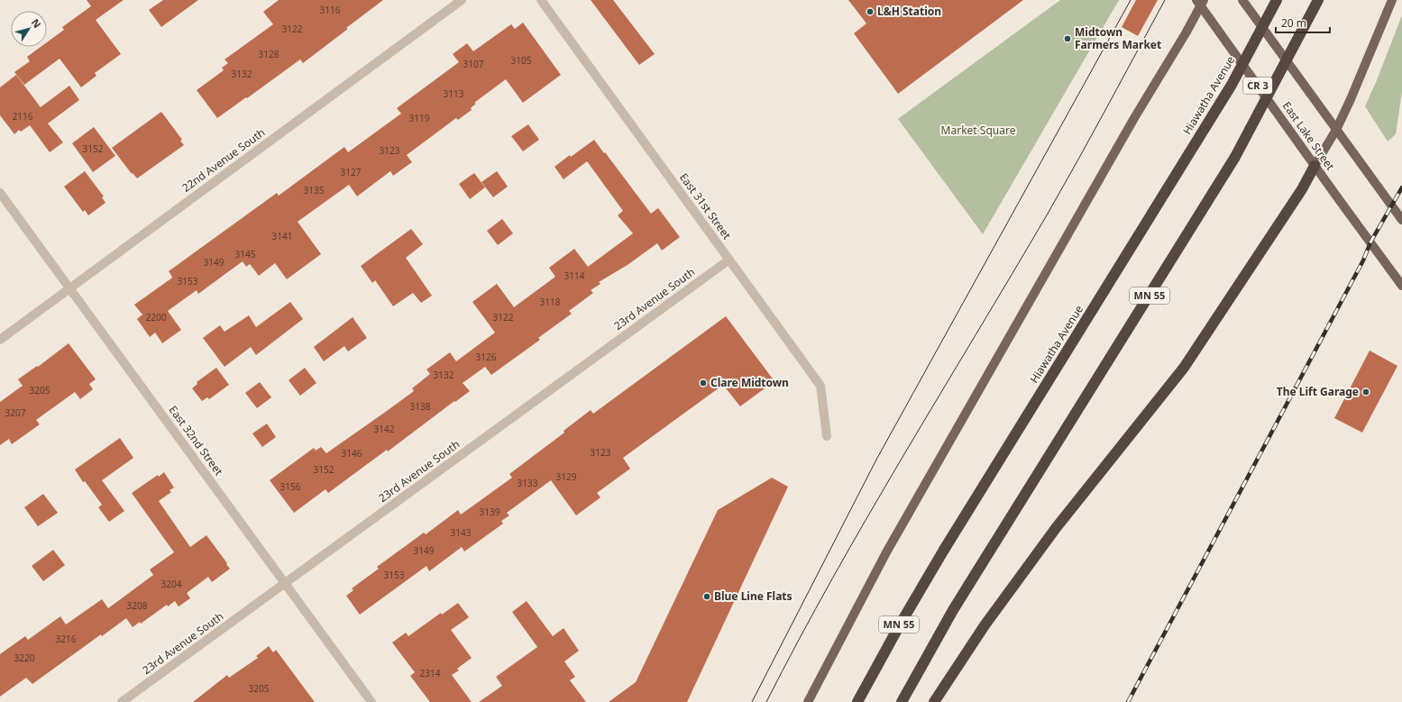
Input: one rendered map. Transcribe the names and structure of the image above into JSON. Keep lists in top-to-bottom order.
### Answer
{
  "streets": {
    "highway": ["Hiawatha Avenue", "MN 55"],
    "main road": ["CR 3", "East Lake Street"],
    "street": [
      "22nd Avenue South",
      "East 31st Street",
      "23rd Avenue South",
      "East 32nd Street"
    ]
  },
  "crossings": [
    ["22nd Avenue South", "East 32nd Street"],
    ["East 31st Street", "23rd Avenue South"],
    ["23rd Avenue South", "East 32nd Street"]
  ],
  "parks": ["Market Square"],
  "places": [
    "L&H Station",
    "Midtown Farmers Market",
    "Clare Midtown",
    "The Lift Garage",
    "Blue Line Flats"
  ],
  "house_numbers": [
    "3116",
    "3122",
    "3128",
    "3105",
    "3107",
    "3132",
    "3113",
    "2116",
    "3119",
    "3152",
    "3123",
    "3127",
    "3135",
    "3141",
    "3145",
    "3149",
    "3114",
    "3153",
    "3118",
    "2200",
    "3122",
    "3126",
    "3132",
    "3205",
    "3138",
    "3207",
    "3142",
    "3123",
    "3146",
    "3152",
    "3129",
    "3133",
    "3156",
    "3139",
    "3143",
    "3149",
    "3153",
    "3204",
    "3208",
    "3216",
    "3220",
    "2314",
    "3205"
  ],
  "scale_bar": "20 m",
  "north": "top right"
}
